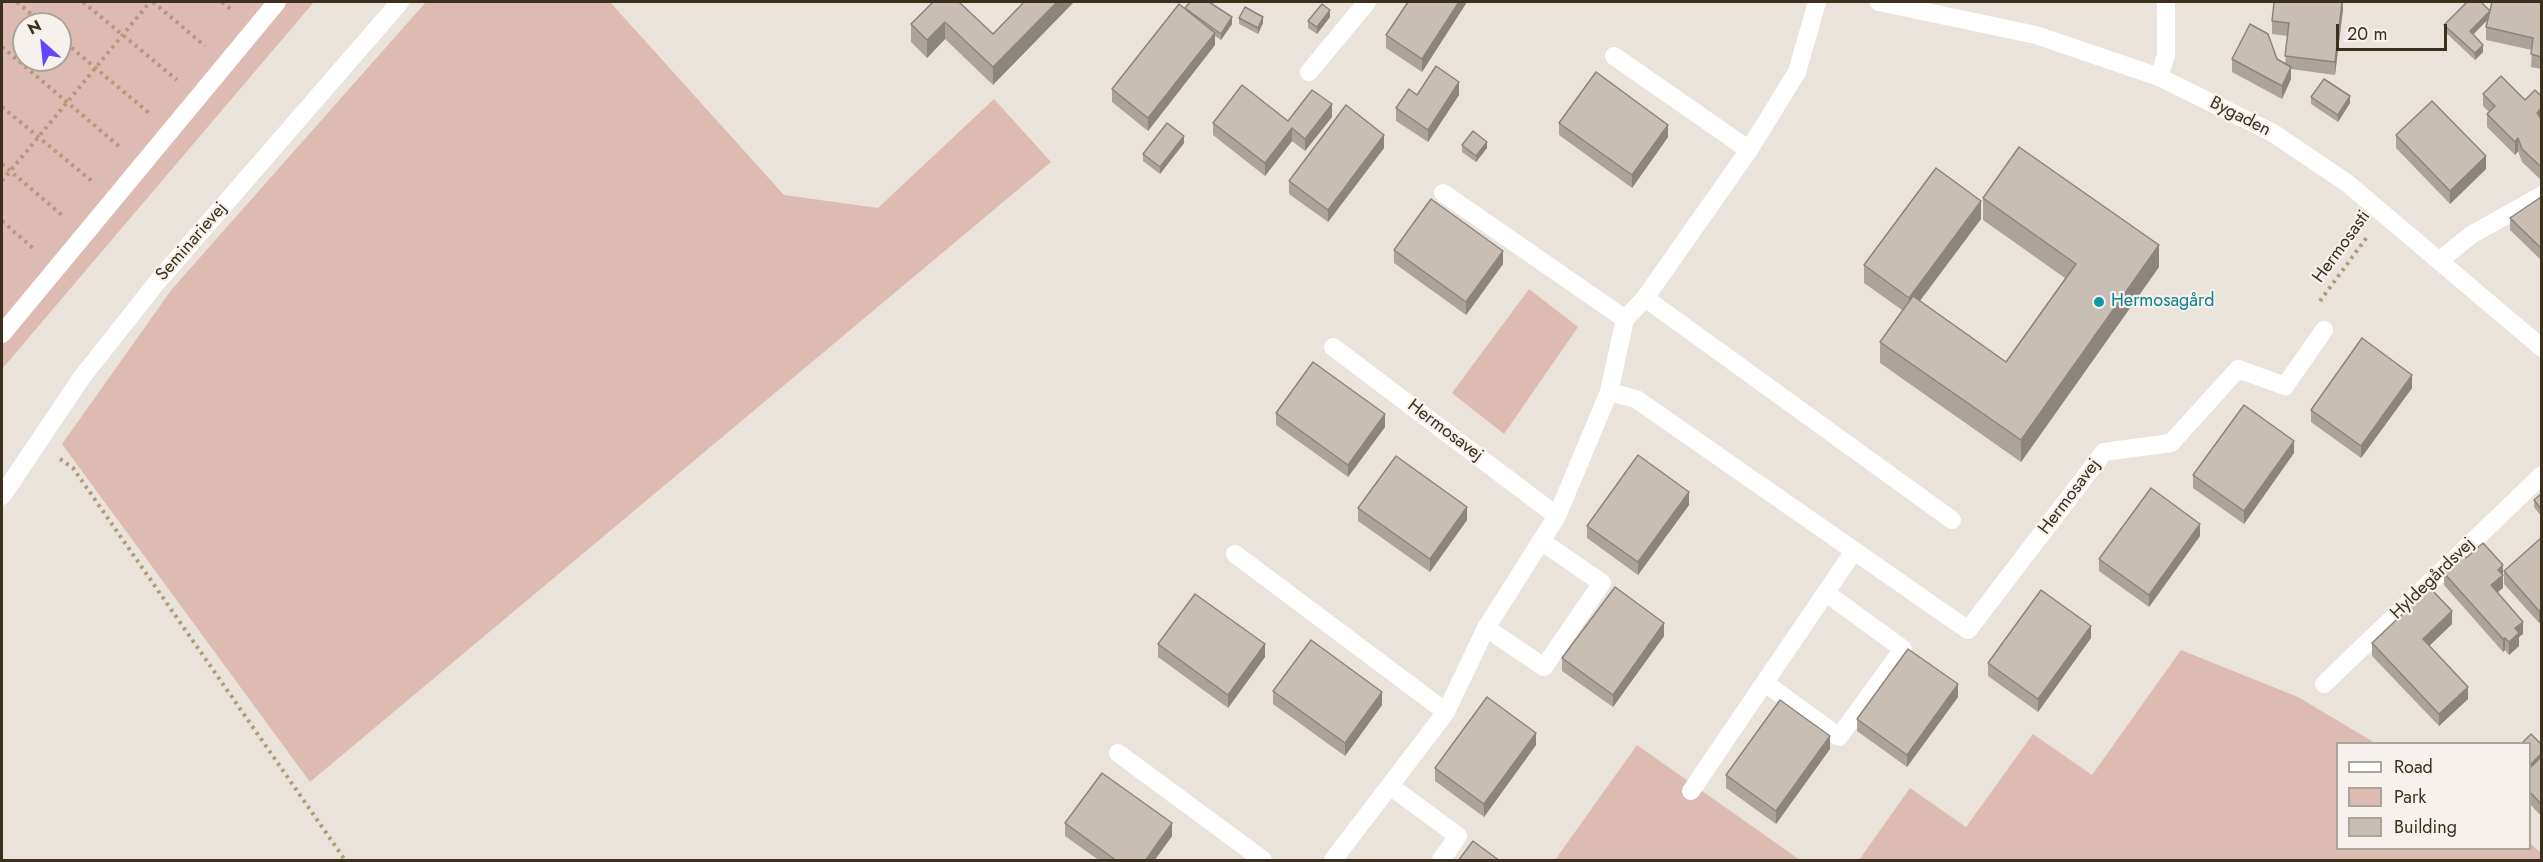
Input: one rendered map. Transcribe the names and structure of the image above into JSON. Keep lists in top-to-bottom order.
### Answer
{
  "streets": {
    "street": [
      "Bygaden",
      "Seminarievej",
      "Hermosavej",
      "Hyldegårdsvej"
    ],
    "path": ["Hermosasti"]
  },
  "crossings": [
    ["Bygaden", "Hermosasti"],
    ["Hermosasti", "Hermosavej"]
  ],
  "places": ["Hermosagård"],
  "legend": ["Road", "Park", "Building"],
  "scale_bar": "20 m",
  "north": "top left"
}
